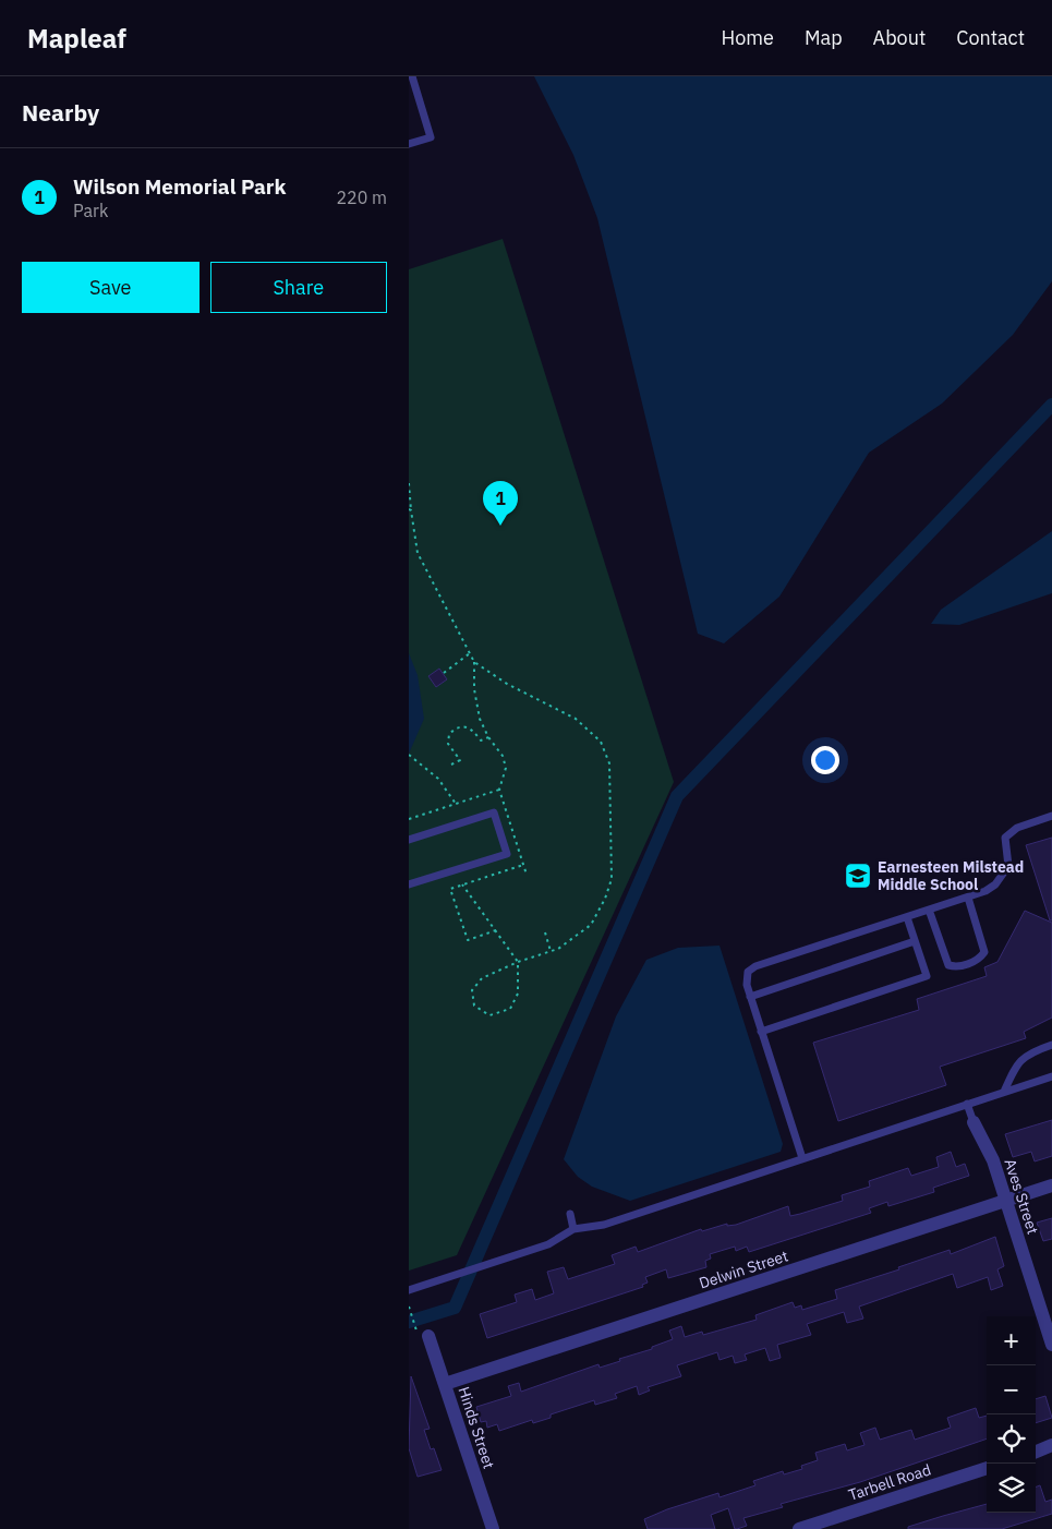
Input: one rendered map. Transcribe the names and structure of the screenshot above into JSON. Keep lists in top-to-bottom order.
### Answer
{
  "streets": {
    "street": [
      "Aves Street",
      "Delwin Street",
      "Hinds Street",
      "Tarbell Road"
    ]
  },
  "crossings": [
    ["Aves Street", "Delwin Street"],
    ["Delwin Street", "Hinds Street"]
  ],
  "places": {
    "school or university": ["Earnesteen Milstead Middle School"]
  },
  "page": {
    "header": "Mapleaf",
    "nav": [
      "Home",
      "Map",
      "About",
      "Contact"
    ],
    "heading": "Nearby",
    "list": [
      {
        "mark": "1",
        "name": "Wilson Memorial Park",
        "note": "Park",
        "value": "220 m"
      }
    ],
    "buttons": ["Save", "Share"],
    "pins": "1",
    "map_buttons": ["+", "−"]
  }
}
